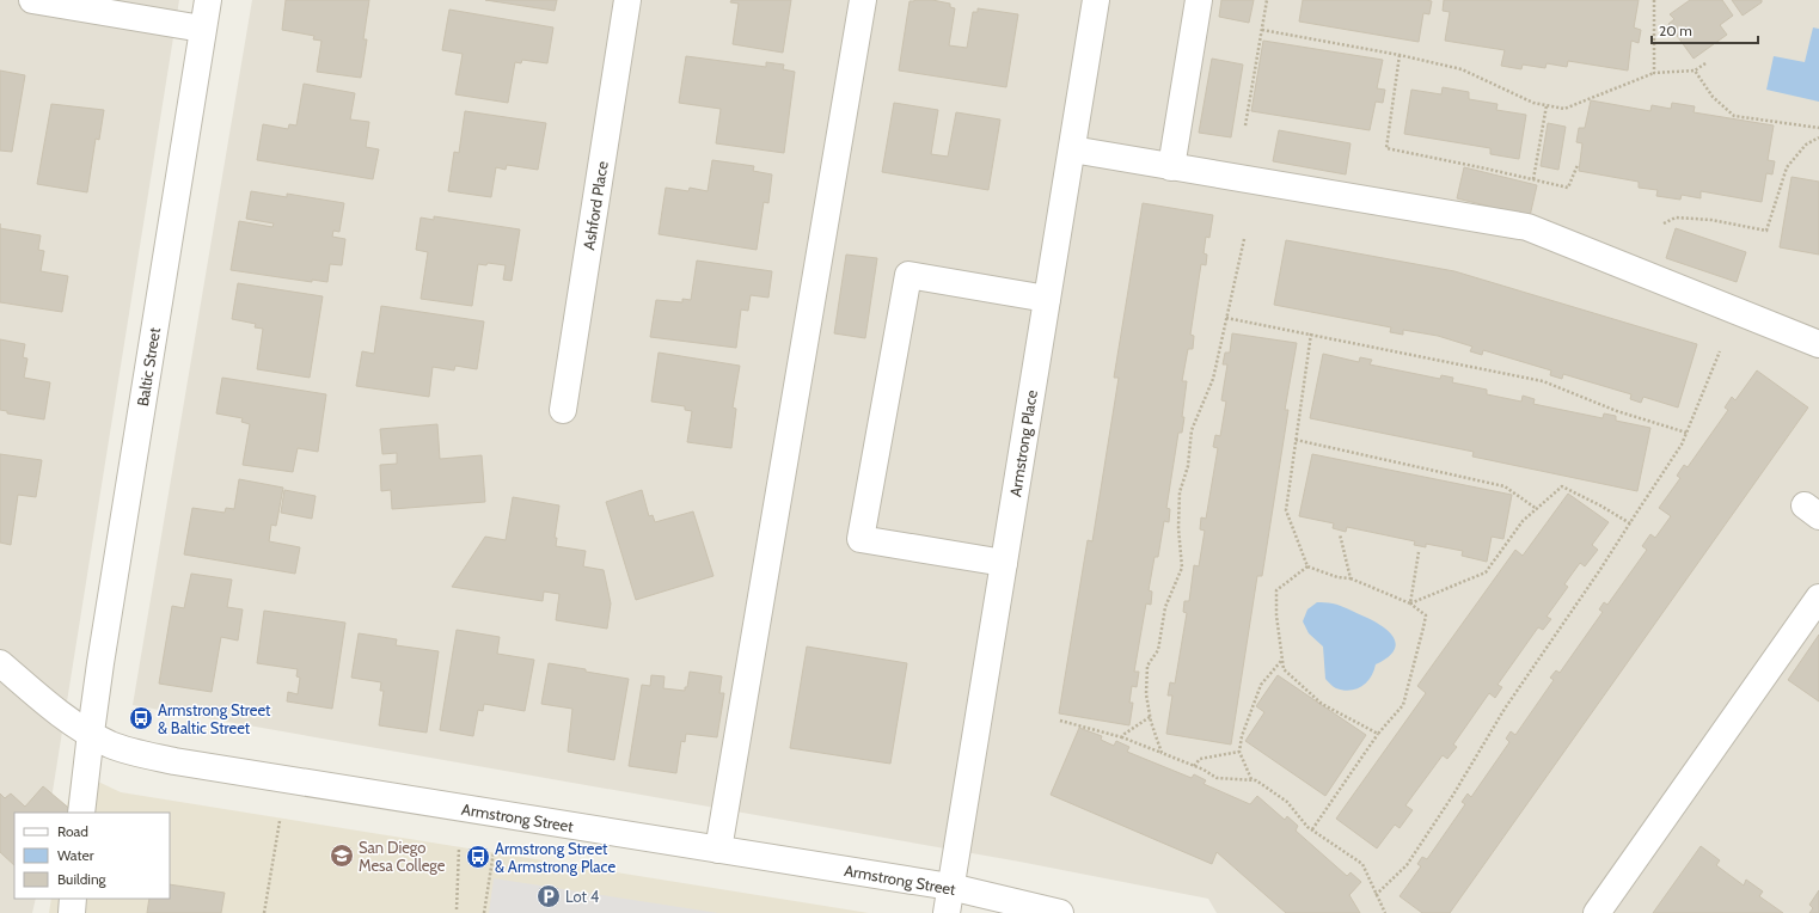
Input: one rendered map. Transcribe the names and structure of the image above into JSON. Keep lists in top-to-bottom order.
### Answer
{
  "streets": {
    "street": [
      "Ashford Place",
      "Baltic Street",
      "Armstrong Place",
      "Armstrong Street"
    ]
  },
  "crossings": [
    ["Baltic Street", "Armstrong Street"],
    ["Armstrong Place", "Armstrong Street"]
  ],
  "places": {
    "bus stop": ["Armstrong Street & Baltic Street", "Armstrong Street & Armstrong Place"],
    "school or university": ["San Diego Mesa College"],
    "parking": ["Lot 4"]
  },
  "legend": ["Road", "Water", "Building"],
  "scale_bar": "20 m"
}
